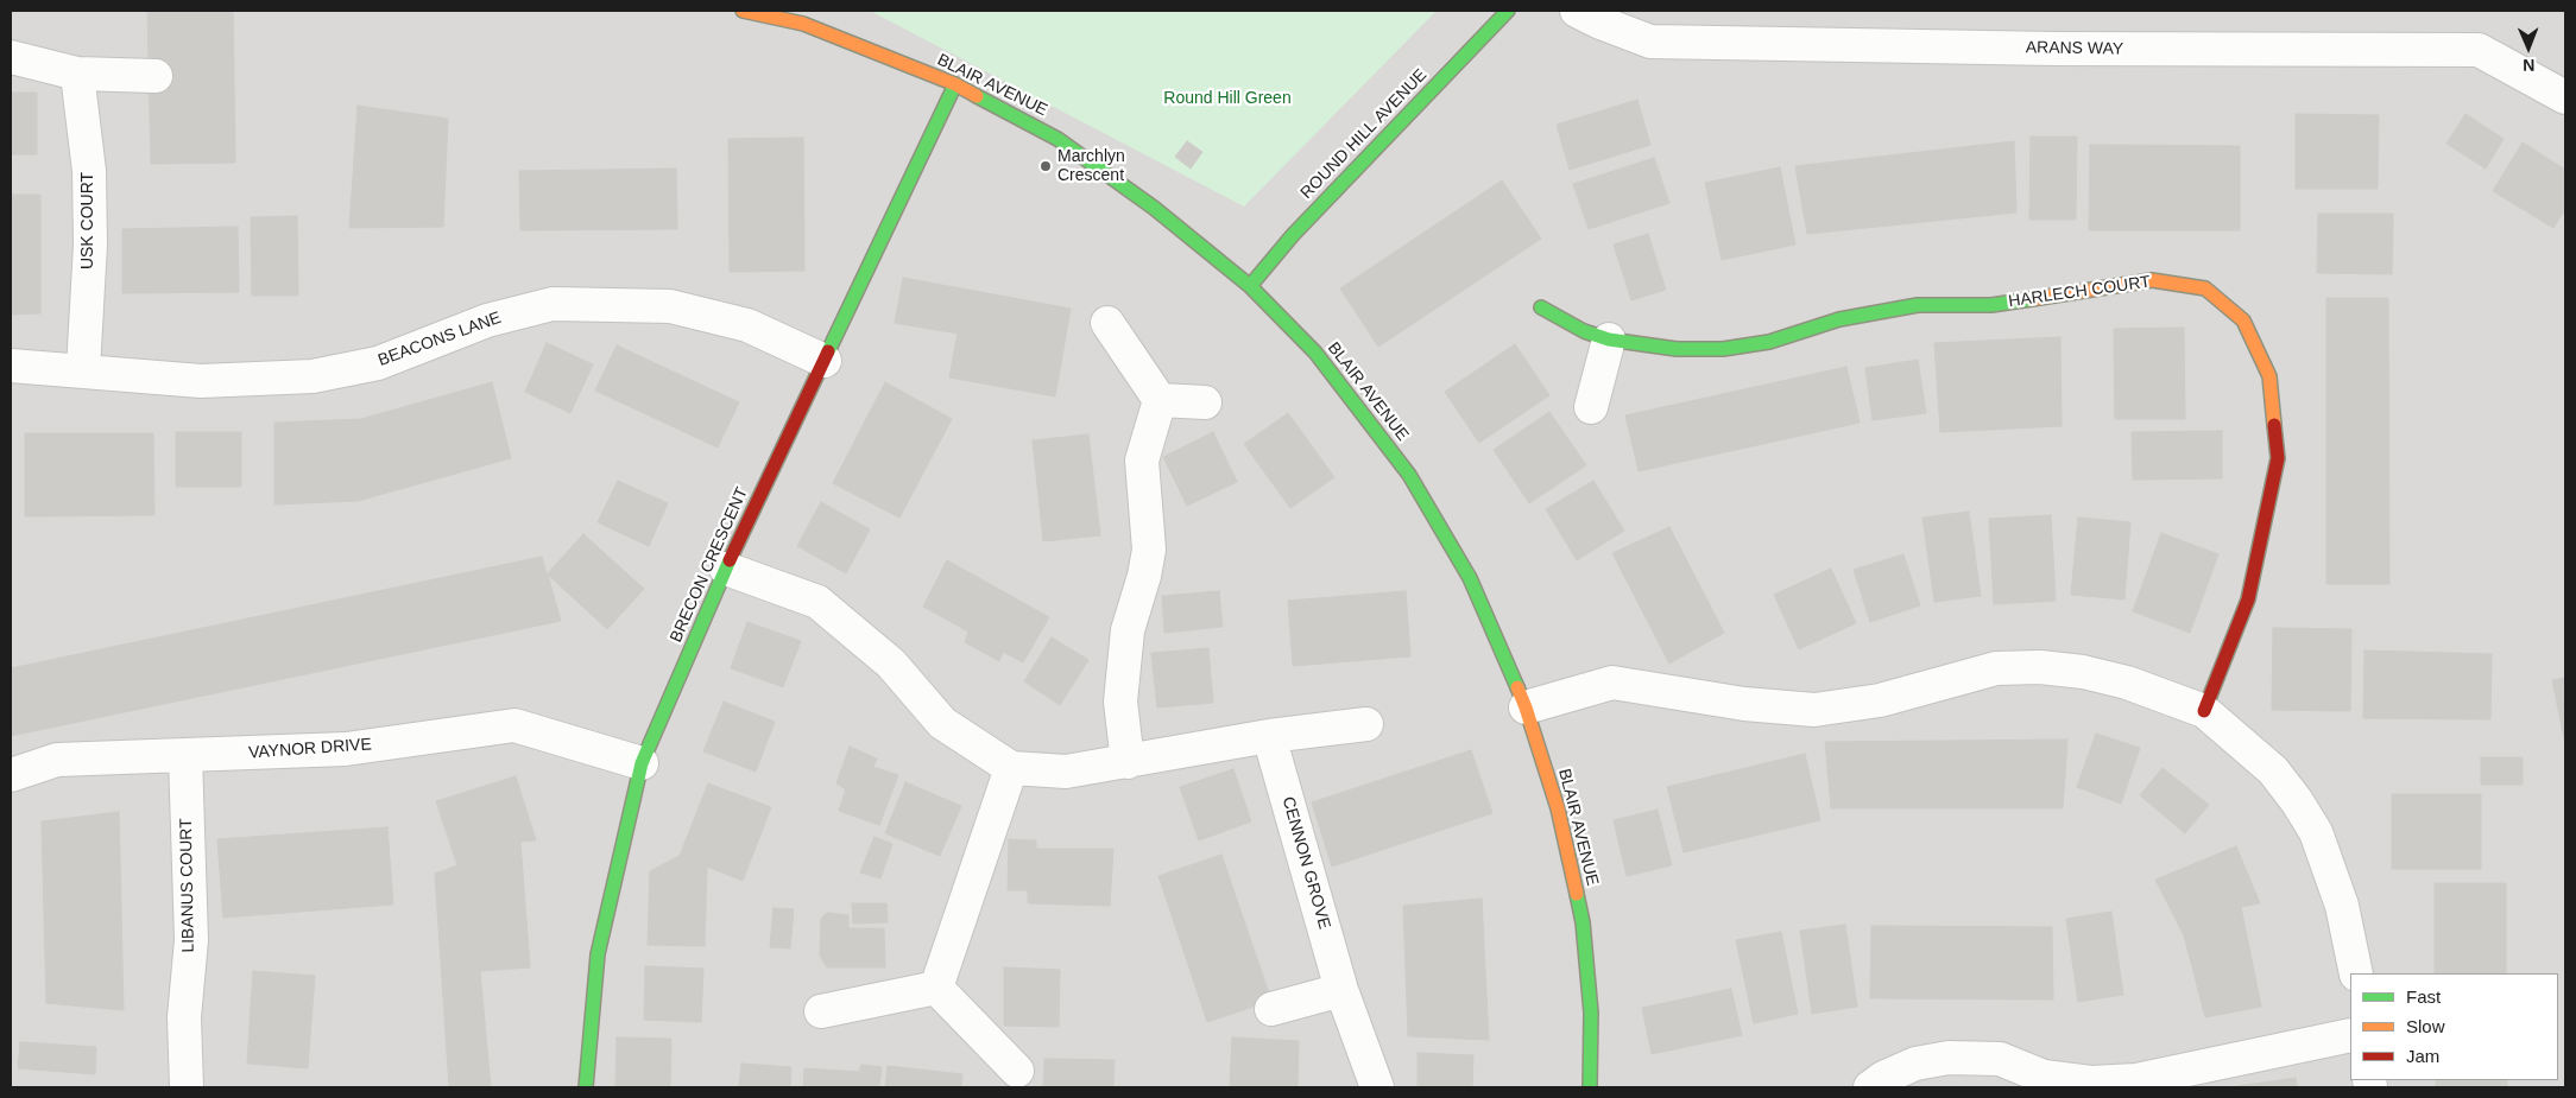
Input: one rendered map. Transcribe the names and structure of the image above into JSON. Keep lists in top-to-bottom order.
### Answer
{
  "streets": {
    "street": [
      "ARANS WAY",
      "BLAIR AVENUE",
      "ROUND HILL AVENUE",
      "USK COURT",
      "HARLECH COURT",
      "BEACONS LANE",
      "BRECON CRESCENT",
      "VAYNOR DRIVE",
      "CENNON GROVE",
      "LIBANUS COURT"
    ]
  },
  "crossings": [
    ["BLAIR AVENUE", "ROUND HILL AVENUE"],
    ["BLAIR AVENUE", "BRECON CRESCENT"],
    ["USK COURT", "BEACONS LANE"],
    ["BEACONS LANE", "BRECON CRESCENT"],
    ["BRECON CRESCENT", "VAYNOR DRIVE"],
    ["VAYNOR DRIVE", "LIBANUS COURT"]
  ],
  "parks": ["Round Hill Green"],
  "places": ["Marchlyn Crescent"],
  "legend": ["Fast", "Slow", "Jam"],
  "north": "bottom"
}
